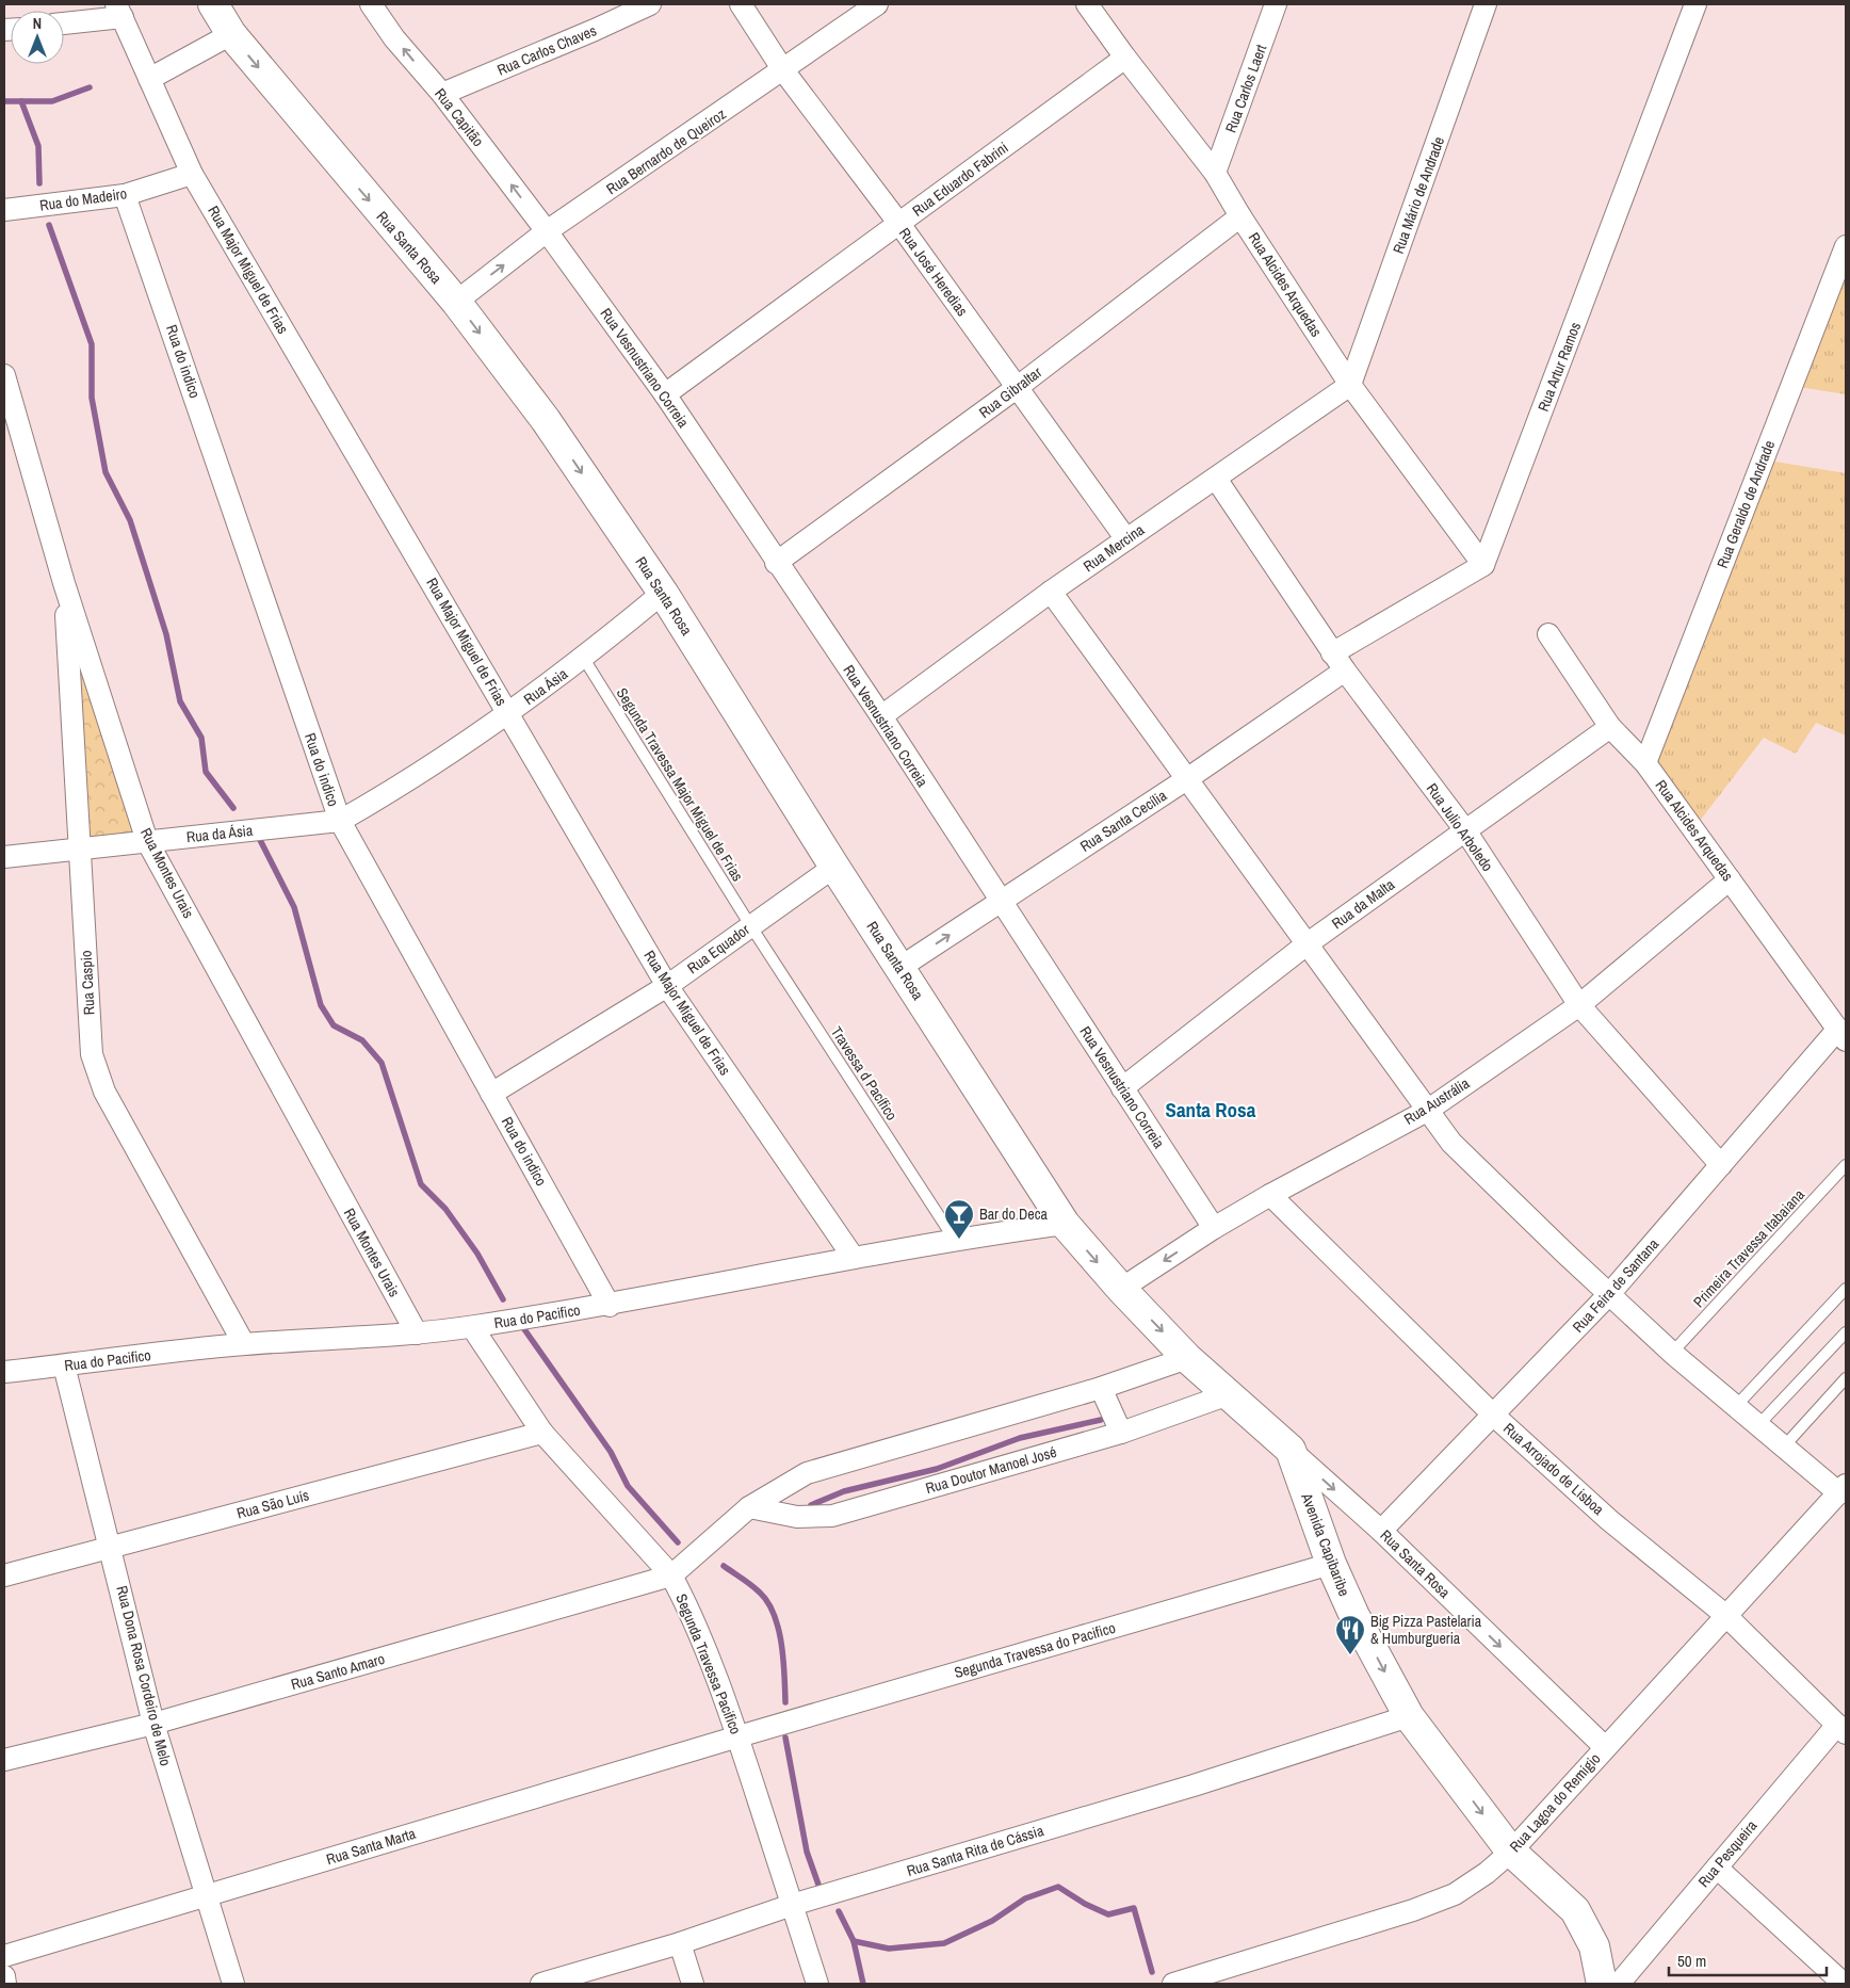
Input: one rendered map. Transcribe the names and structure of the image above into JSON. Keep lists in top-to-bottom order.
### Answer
{
  "streets": {
    "street": [
      "Rua Carlos Chaves",
      "Rua Carlos Laert",
      "Rua Capitão",
      "Rua Bernardo de Queiroz",
      "Rua Eduardo Fabrini",
      "Rua Mário de Andrade",
      "Rua do Madeiro",
      "Rua Santa Rosa",
      "Rua Major Miguel de Frias",
      "Rua José Heredias",
      "Rua Alcides Arquedas",
      "Rua do indico",
      "Rua Artur Ramos",
      "Rua Vesnustriano Correia",
      "Rua Gibraltar",
      "Rua Geraldo de Andrade",
      "Rua Mercina",
      "Rua Ásia",
      "Rua Santa Cecília",
      "Rua Julio Arboledo",
      "Rua da Ásia",
      "Rua Montes Urais",
      "Rua da Malta",
      "Rua Equador",
      "Rua Caspio",
      "Rua Austrália",
      "Rua Feira de Santana",
      "Rua do Pacifico",
      "Rua Arrojado de Lisboa",
      "Rua Doutor Manoel José",
      "Rua São Luís",
      "Avenida Capibaribe",
      "Segunda Travessa do Pacifico",
      "Segunda Travessa Pacifico",
      "Rua Santo Amaro",
      "Rua Dona Rosa Cordeiro de Melo",
      "Rua Lagoa do Remigio",
      "Rua Santa Marta",
      "Rua Santa Rita de Cássia",
      "Rua Pesqueira"
    ],
    "lane": ["Segunda Travessa Major Miguel de Frias", "Travessa d Pacífico", "Primeira Travessa Itabaiana"]
  },
  "crossings": [
    ["Rua Carlos Chaves", "Rua Capitão"],
    ["Rua Carlos Laert", "Rua Alcides Arquedas"],
    ["Rua Capitão", "Rua Bernardo de Queiroz"],
    ["Rua Capitão", "Rua Vesnustriano Correia"],
    ["Rua Bernardo de Queiroz", "Rua Santa Rosa"],
    ["Rua Bernardo de Queiroz", "Rua José Heredias"],
    ["Rua Bernardo de Queiroz", "Rua Vesnustriano Correia"],
    ["Rua Eduardo Fabrini", "Rua José Heredias"],
    ["Rua Eduardo Fabrini", "Rua Alcides Arquedas"],
    ["Rua Eduardo Fabrini", "Rua Vesnustriano Correia"],
    ["Rua Mário de Andrade", "Rua Alcides Arquedas"],
    ["Rua Mário de Andrade", "Rua Mercina"],
    ["Rua do Madeiro", "Rua Major Miguel de Frias"],
    ["Rua do Madeiro", "Rua do indico"],
    ["Rua Santa Rosa", "Rua Ásia"],
    ["Rua Santa Rosa", "Rua Santa Cecília"],
    ["Rua Santa Rosa", "Rua Equador"],
    ["Rua Santa Rosa", "Rua Austrália"],
    ["Rua Santa Rosa", "Rua Feira de Santana"],
    ["Rua Santa Rosa", "Rua do Pacifico"],
    ["Rua Santa Rosa", "Avenida Capibaribe"],
    ["Rua Santa Rosa", "Rua Lagoa do Remigio"],
    ["Rua Major Miguel de Frias", "Rua Ásia"],
    ["Rua Major Miguel de Frias", "Rua Equador"],
    ["Rua Major Miguel de Frias", "Rua do Pacifico"],
    ["Rua José Heredias", "Rua Gibraltar"],
    ["Rua José Heredias", "Rua Mercina"],
    ["Rua Alcides Arquedas", "Rua Artur Ramos"],
    ["Rua Alcides Arquedas", "Rua Gibraltar"],
    ["Rua Alcides Arquedas", "Rua Geraldo de Andrade"],
    ["Rua Alcides Arquedas", "Rua Mercina"],
    ["Rua Alcides Arquedas", "Rua da Malta"],
    ["Rua Alcides Arquedas", "Rua Austrália"],
    ["Rua Alcides Arquedas", "Rua Feira de Santana"],
    ["Rua do indico", "Rua Ásia"],
    ["Rua do indico", "Rua da Ásia"],
    ["Rua do indico", "Rua Equador"],
    ["Rua do indico", "Rua do Pacifico"],
    ["Rua Vesnustriano Correia", "Rua Gibraltar"],
    ["Rua Vesnustriano Correia", "Rua Mercina"],
    ["Rua Vesnustriano Correia", "Rua Santa Cecília"],
    ["Rua Vesnustriano Correia", "Rua da Malta"],
    ["Rua Vesnustriano Correia", "Rua Austrália"],
    ["Rua Mercina", "Rua Julio Arboledo"],
    ["Rua Ásia", "Segunda Travessa Major Miguel de Frias"],
    ["Rua Ásia", "Rua da Ásia"],
    ["Segunda Travessa Major Miguel de Frias", "Rua Equador"],
    ["Segunda Travessa Major Miguel de Frias", "Travessa d Pacífico"],
    ["Rua Santa Cecília", "Rua Julio Arboledo"],
    ["Rua Julio Arboledo", "Rua da Malta"],
    ["Rua Julio Arboledo", "Rua Austrália"],
    ["Rua Julio Arboledo", "Rua Feira de Santana"],
    ["Rua da Ásia", "Rua Montes Urais"],
    ["Rua da Ásia", "Rua Caspio"],
    ["Rua Montes Urais", "Rua Caspio"],
    ["Rua Montes Urais", "Rua do Pacifico"],
    ["Rua Equador", "Travessa d Pacífico"],
    ["Rua Caspio", "Rua do Pacifico"],
    ["Travessa d Pacífico", "Rua do Pacifico"],
    ["Rua Austrália", "Rua Arrojado de Lisboa"],
    ["Rua Austrália", "Avenida Capibaribe"],
    ["Rua Feira de Santana", "Rua Arrojado de Lisboa"],
    ["Rua do Pacifico", "Segunda Travessa Pacifico"],
    ["Rua do Pacifico", "Rua Dona Rosa Cordeiro de Melo"],
    ["Rua Arrojado de Lisboa", "Rua Lagoa do Remigio"],
    ["Rua Arrojado de Lisboa", "Rua Pesqueira"],
    ["Rua Doutor Manoel José", "Avenida Capibaribe"],
    ["Rua São Luís", "Segunda Travessa Pacifico"],
    ["Rua São Luís", "Rua Dona Rosa Cordeiro de Melo"],
    ["Avenida Capibaribe", "Segunda Travessa do Pacifico"],
    ["Avenida Capibaribe", "Rua Lagoa do Remigio"],
    ["Avenida Capibaribe", "Rua Santa Rita de Cássia"],
    ["Segunda Travessa do Pacifico", "Segunda Travessa Pacifico"],
    ["Segunda Travessa do Pacifico", "Rua Santa Marta"],
    ["Segunda Travessa Pacifico", "Rua Santo Amaro"],
    ["Segunda Travessa Pacifico", "Rua Santa Marta"],
    ["Segunda Travessa Pacifico", "Rua Santa Rita de Cássia"],
    ["Rua Santo Amaro", "Rua Dona Rosa Cordeiro de Melo"],
    ["Rua Dona Rosa Cordeiro de Melo", "Rua Santa Marta"]
  ],
  "one_way": ["Rua Capitão", "Rua Santa Rosa", "Avenida Capibaribe"],
  "districts": ["Santa Rosa"],
  "places": {
    "bar": ["Bar do Deca"],
    "restaurant": ["Big Pizza Pastelaria & Humburgueria"]
  },
  "scale_bar": "50 m",
  "north": "top"
}
